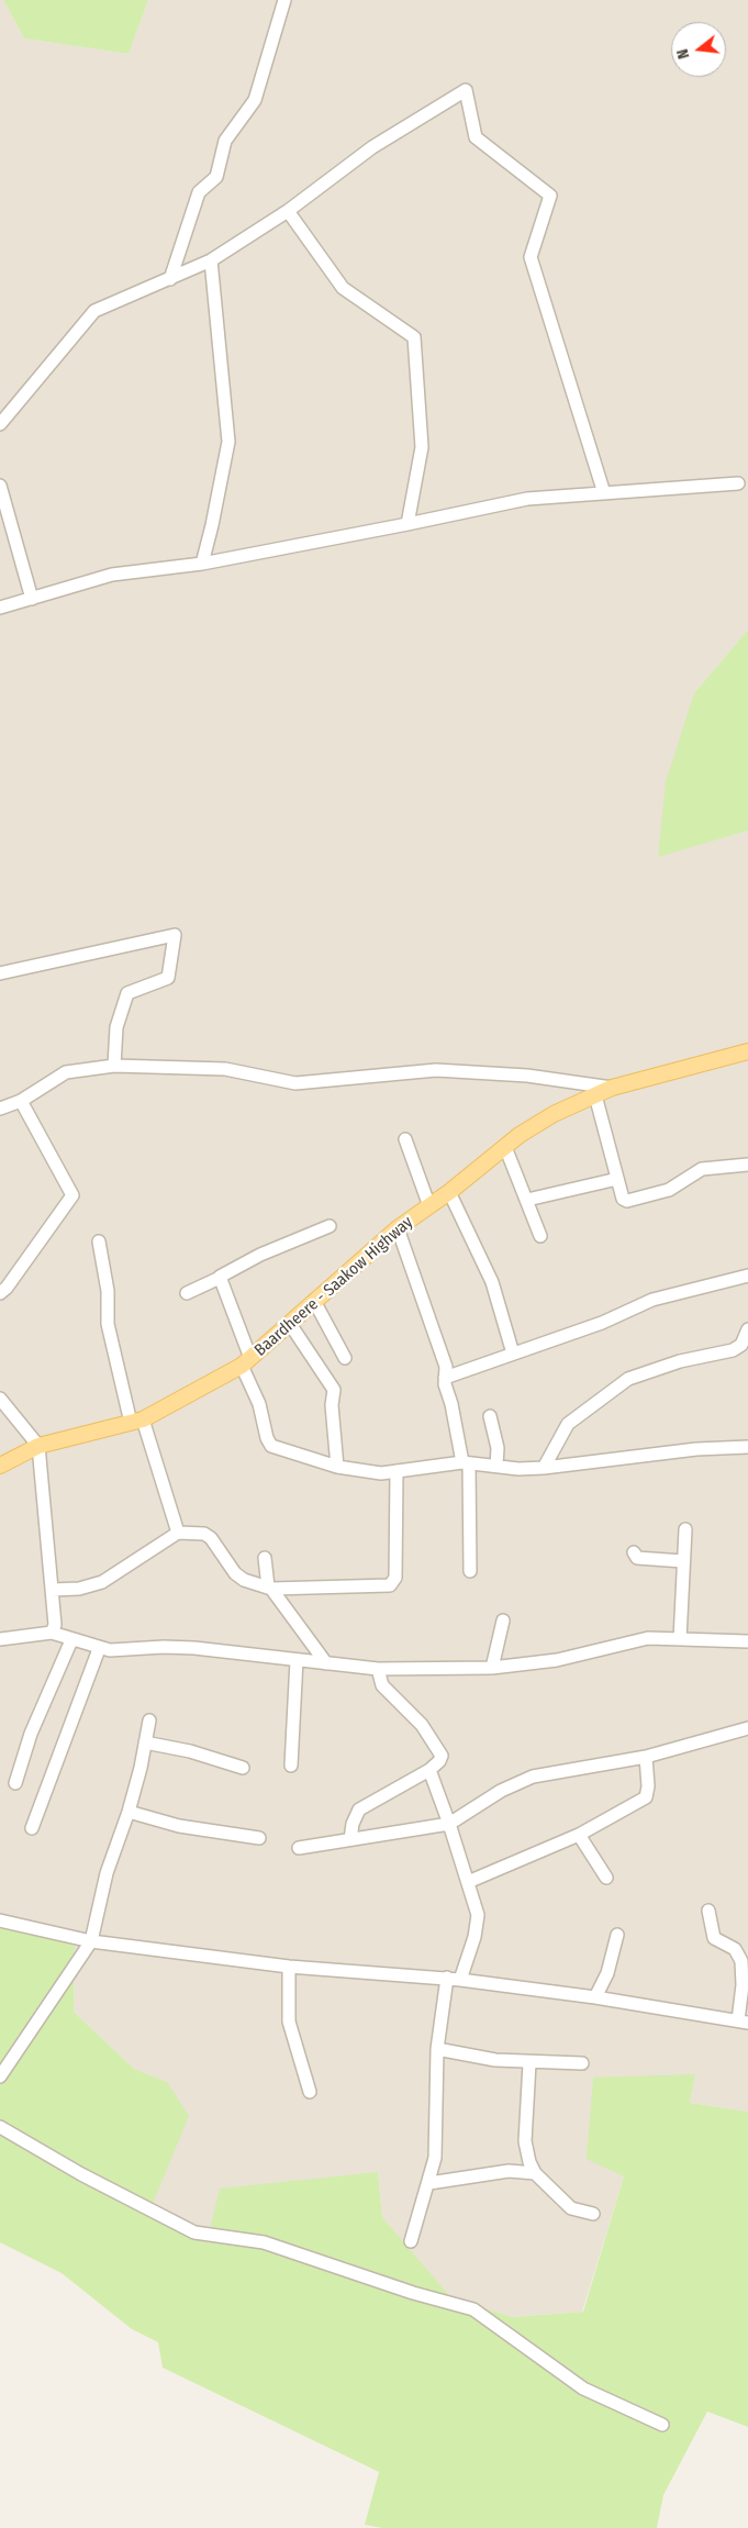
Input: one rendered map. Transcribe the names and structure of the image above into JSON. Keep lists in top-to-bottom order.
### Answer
{
  "streets": {
    "main road": ["Baardheere - Saakow Highway"]
  },
  "north": "left"
}
